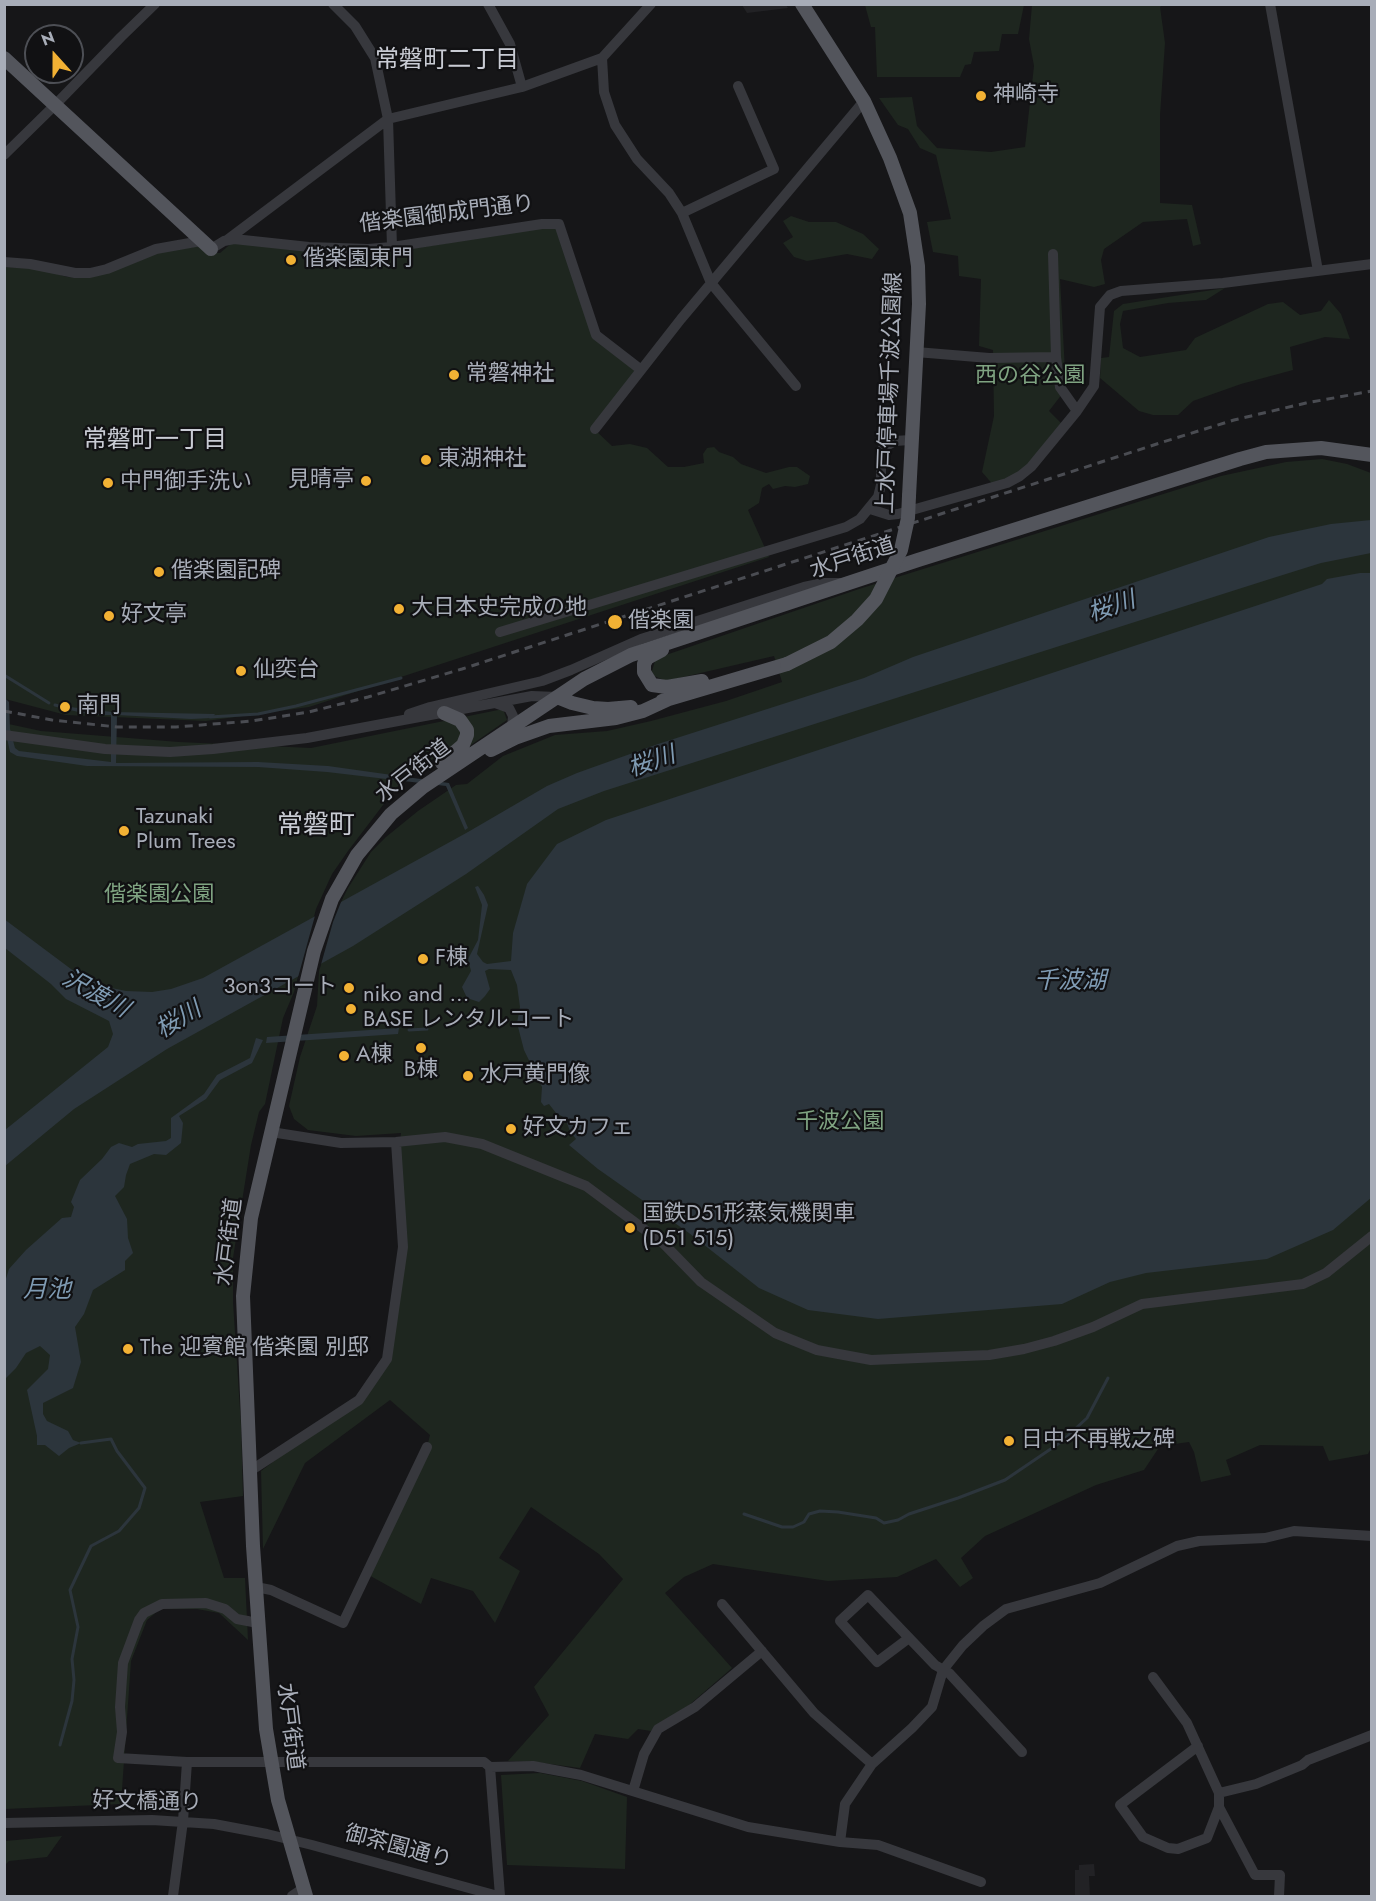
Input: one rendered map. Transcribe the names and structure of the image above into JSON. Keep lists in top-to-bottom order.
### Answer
{
  "streets": {
    "main road": ["上水戸停車場千波公園線", "水戸街道"],
    "street": ["偕楽園御成門通り", "好文橋通り", "御茶園通り"]
  },
  "crossings": [
    ["上水戸停車場千波公園線", "水戸街道"],
    ["水戸街道", "好文橋通り"],
    ["水戸街道", "御茶園通り"],
    ["好文橋通り", "御茶園通り"]
  ],
  "districts": ["常磐町二丁目", "常磐町一丁目", "常磐町"],
  "water": [
    "桜川",
    "千波湖",
    "沢渡川",
    "月池"
  ],
  "parks": ["西の谷公園", "偕楽園公園", "千波公園"],
  "places": [
    "神崎寺",
    "偕楽園東門",
    "常磐神社",
    "東湖神社",
    "見晴亭",
    "中門御手洗い",
    "偕楽園記碑",
    "大日本史完成の地",
    "好文亭",
    "偕楽園",
    "仙奕台",
    "南門",
    "Tazunaki Plum Trees",
    "F棟",
    "3on3コート",
    "niko and ... BASE レンタルコート",
    "B棟",
    "A棟",
    "水戸黄門像",
    "好文カフェ",
    "国鉄D51形蒸気機関車 (D51 515)",
    "The 迎賓館 偕楽園 別邸",
    "日中不再戦之碑"
  ],
  "north": "top"
}
